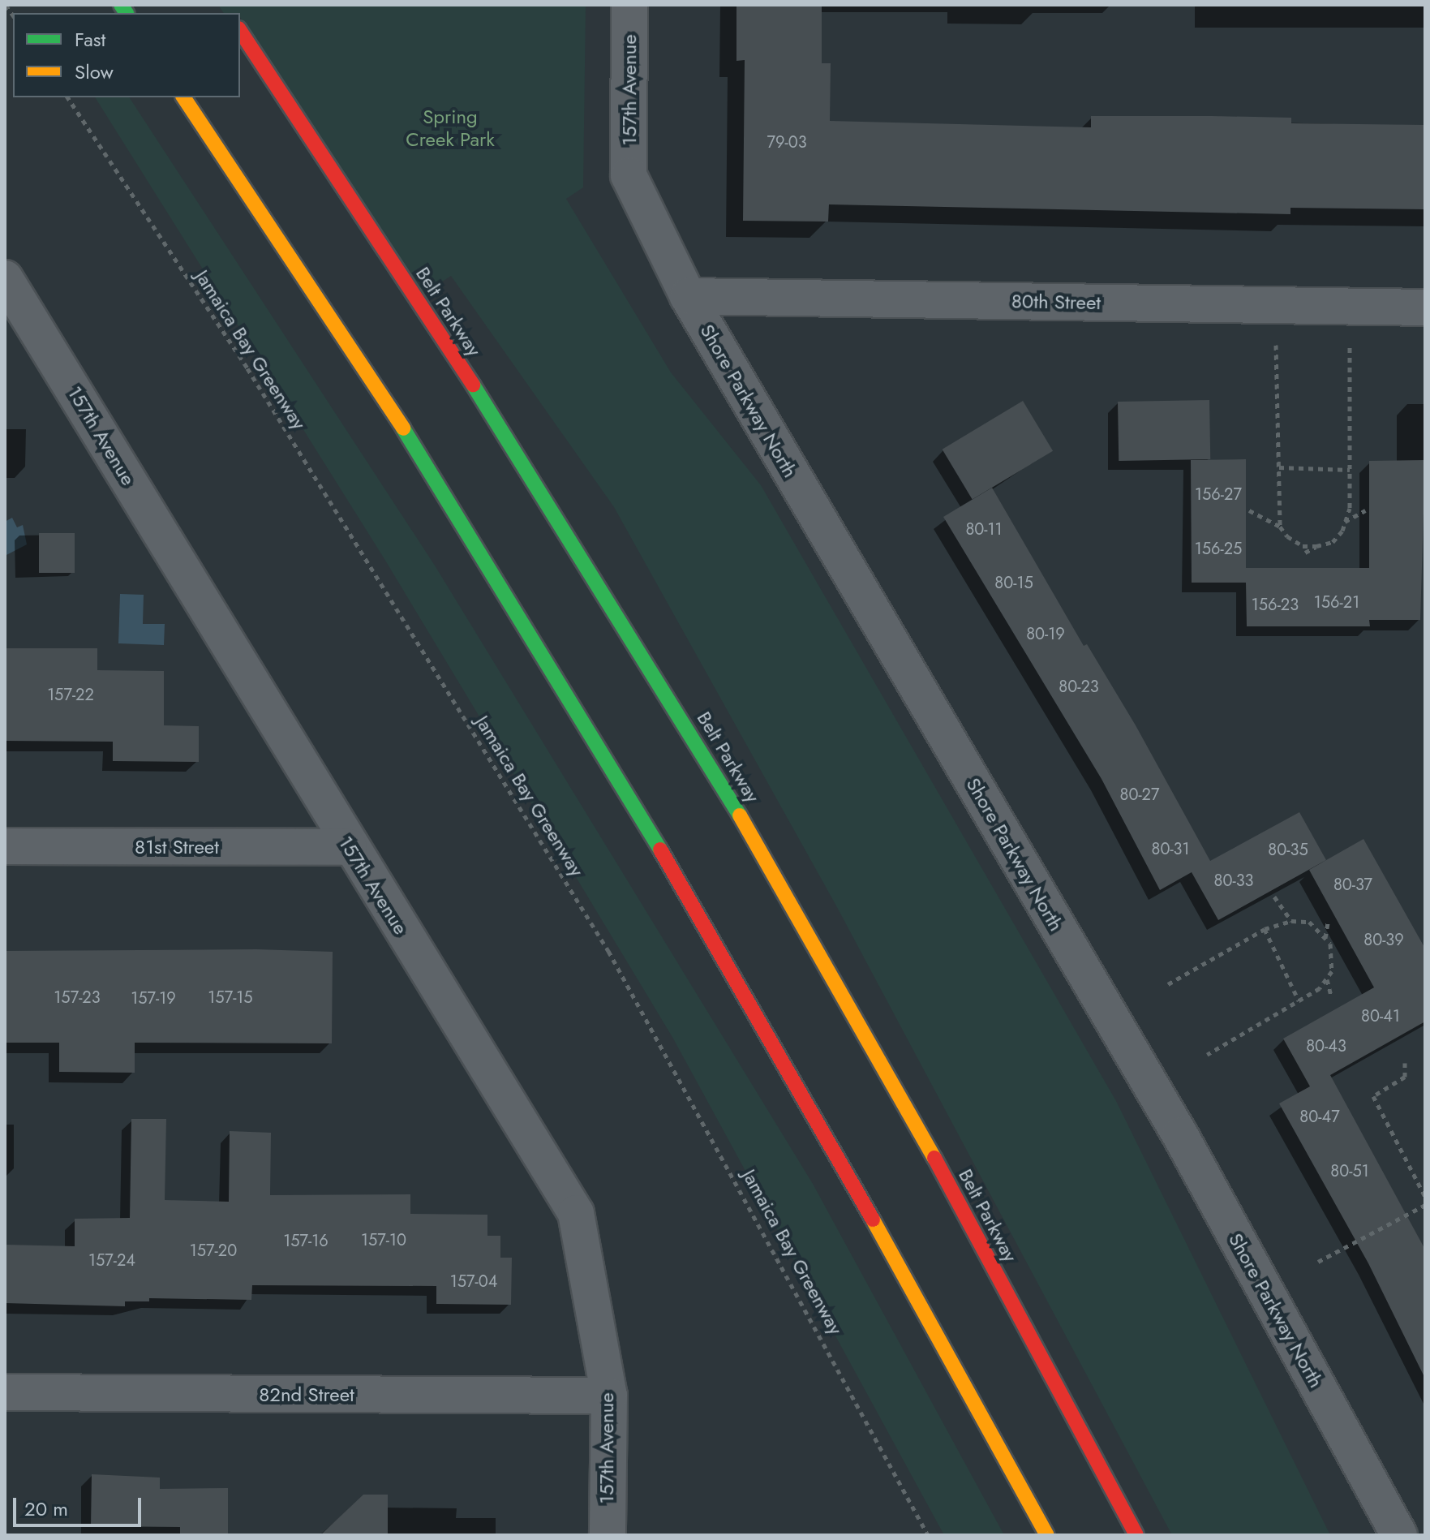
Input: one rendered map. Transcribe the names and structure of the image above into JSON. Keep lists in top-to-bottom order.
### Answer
{
  "streets": {
    "highway": ["Belt Parkway"],
    "street": [
      "157th Avenue",
      "80th Street",
      "Shore Parkway North",
      "81st Street",
      "82nd Street"
    ],
    "path": ["Jamaica Bay Greenway"]
  },
  "crossings": [
    ["157th Avenue", "Shore Parkway North"],
    ["157th Avenue", "81st Street"],
    ["157th Avenue", "82nd Street"],
    ["80th Street", "Shore Parkway North"]
  ],
  "parks": ["Spring Creek Park"],
  "house_numbers": [
    "79-03",
    "156-27",
    "80-11",
    "156-25",
    "80-15",
    "156-21",
    "156-23",
    "80-19",
    "80-23",
    "157-22",
    "80-27",
    "80-31",
    "80-35",
    "80-33",
    "80-37",
    "80-39",
    "157-23",
    "157-15",
    "157-19",
    "80-41",
    "80-43",
    "80-47",
    "80-51",
    "157-10",
    "157-16",
    "157-20",
    "157-24",
    "157-04"
  ],
  "legend": ["Fast", "Slow"],
  "scale_bar": "20 m"
}
